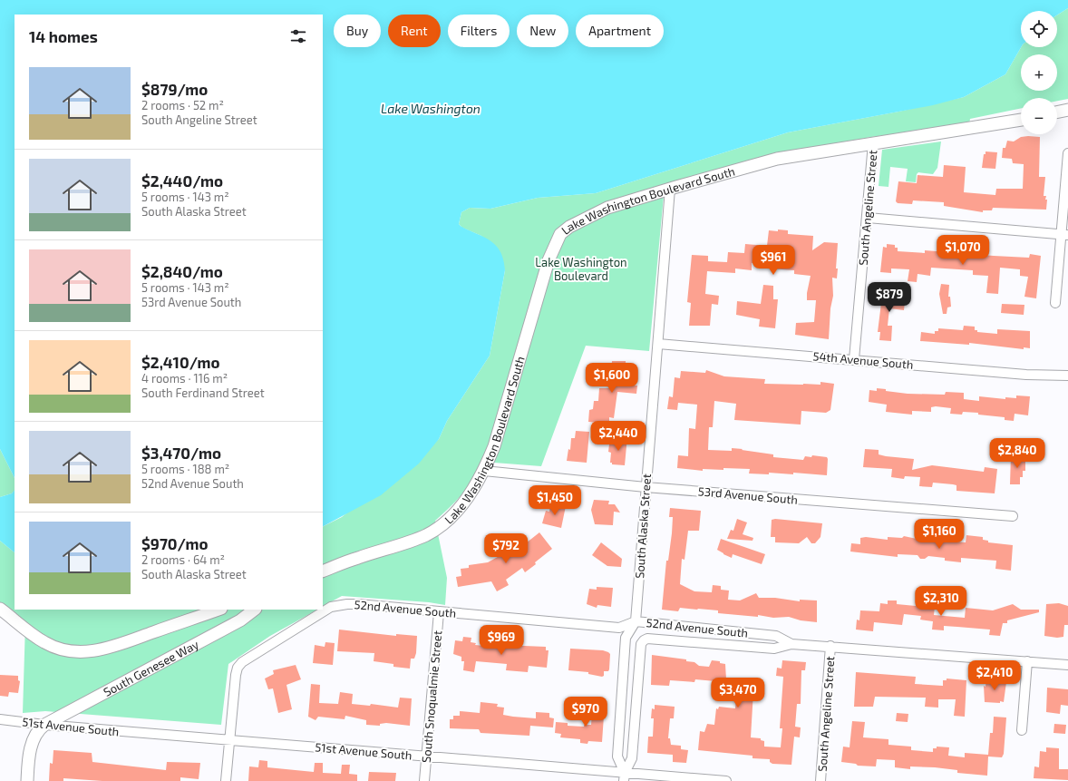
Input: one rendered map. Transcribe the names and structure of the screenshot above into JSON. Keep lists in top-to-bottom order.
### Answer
{
  "streets": {
    "main road": ["Lake Washington Boulevard South", "South Genesee Way"],
    "street": [
      "South Angeline Street",
      "54th Avenue South",
      "53rd Avenue South",
      "South Alaska Street",
      "52nd Avenue South",
      "South Snoqualmie Street",
      "51st Avenue South"
    ]
  },
  "crossings": [
    ["Lake Washington Boulevard South", "South Angeline Street"],
    ["Lake Washington Boulevard South", "53rd Avenue South"],
    ["Lake Washington Boulevard South", "South Alaska Street"],
    ["South Angeline Street", "54th Avenue South"],
    ["South Angeline Street", "52nd Avenue South"],
    ["54th Avenue South", "South Alaska Street"],
    ["53rd Avenue South", "South Alaska Street"],
    ["South Alaska Street", "52nd Avenue South"],
    ["South Alaska Street", "51st Avenue South"],
    ["52nd Avenue South", "South Snoqualmie Street"],
    ["52nd Avenue South", "51st Avenue South"],
    ["South Genesee Way", "51st Avenue South"],
    ["South Snoqualmie Street", "51st Avenue South"]
  ],
  "water": ["Lake Washington"],
  "parks": ["Lake Washington Boulevard"],
  "page": {
    "map_buttons": ["+", "−"],
    "chip": [
      "Buy",
      "Rent",
      "Filters",
      "New",
      "Apartment"
    ],
    "heading": "14 homes",
    "list": [
      {
        "name": "$879/mo",
        "note": "2 rooms · 52 m² · South Angeline Street"
      },
      {
        "name": "$2,440/mo",
        "note": "5 rooms · 143 m² · South Alaska Street"
      },
      {
        "name": "$2,840/mo",
        "note": "5 rooms · 143 m² · 53rd Avenue South"
      },
      {
        "name": "$2,410/mo",
        "note": "4 rooms · 116 m² · South Ferdinand Street"
      },
      {
        "name": "$3,470/mo",
        "note": "5 rooms · 188 m² · 52nd Avenue South"
      },
      {
        "name": "$970/mo",
        "note": "2 rooms · 64 m² · South Alaska Street"
      }
    ],
    "price": [
      "$1,070",
      "$961",
      "$879",
      "$1,600",
      "$2,440",
      "$2,840",
      "$1,450",
      "$1,160",
      "$792",
      "$2,310",
      "$969",
      "$2,410",
      "$3,470",
      "$970"
    ]
  }
}
